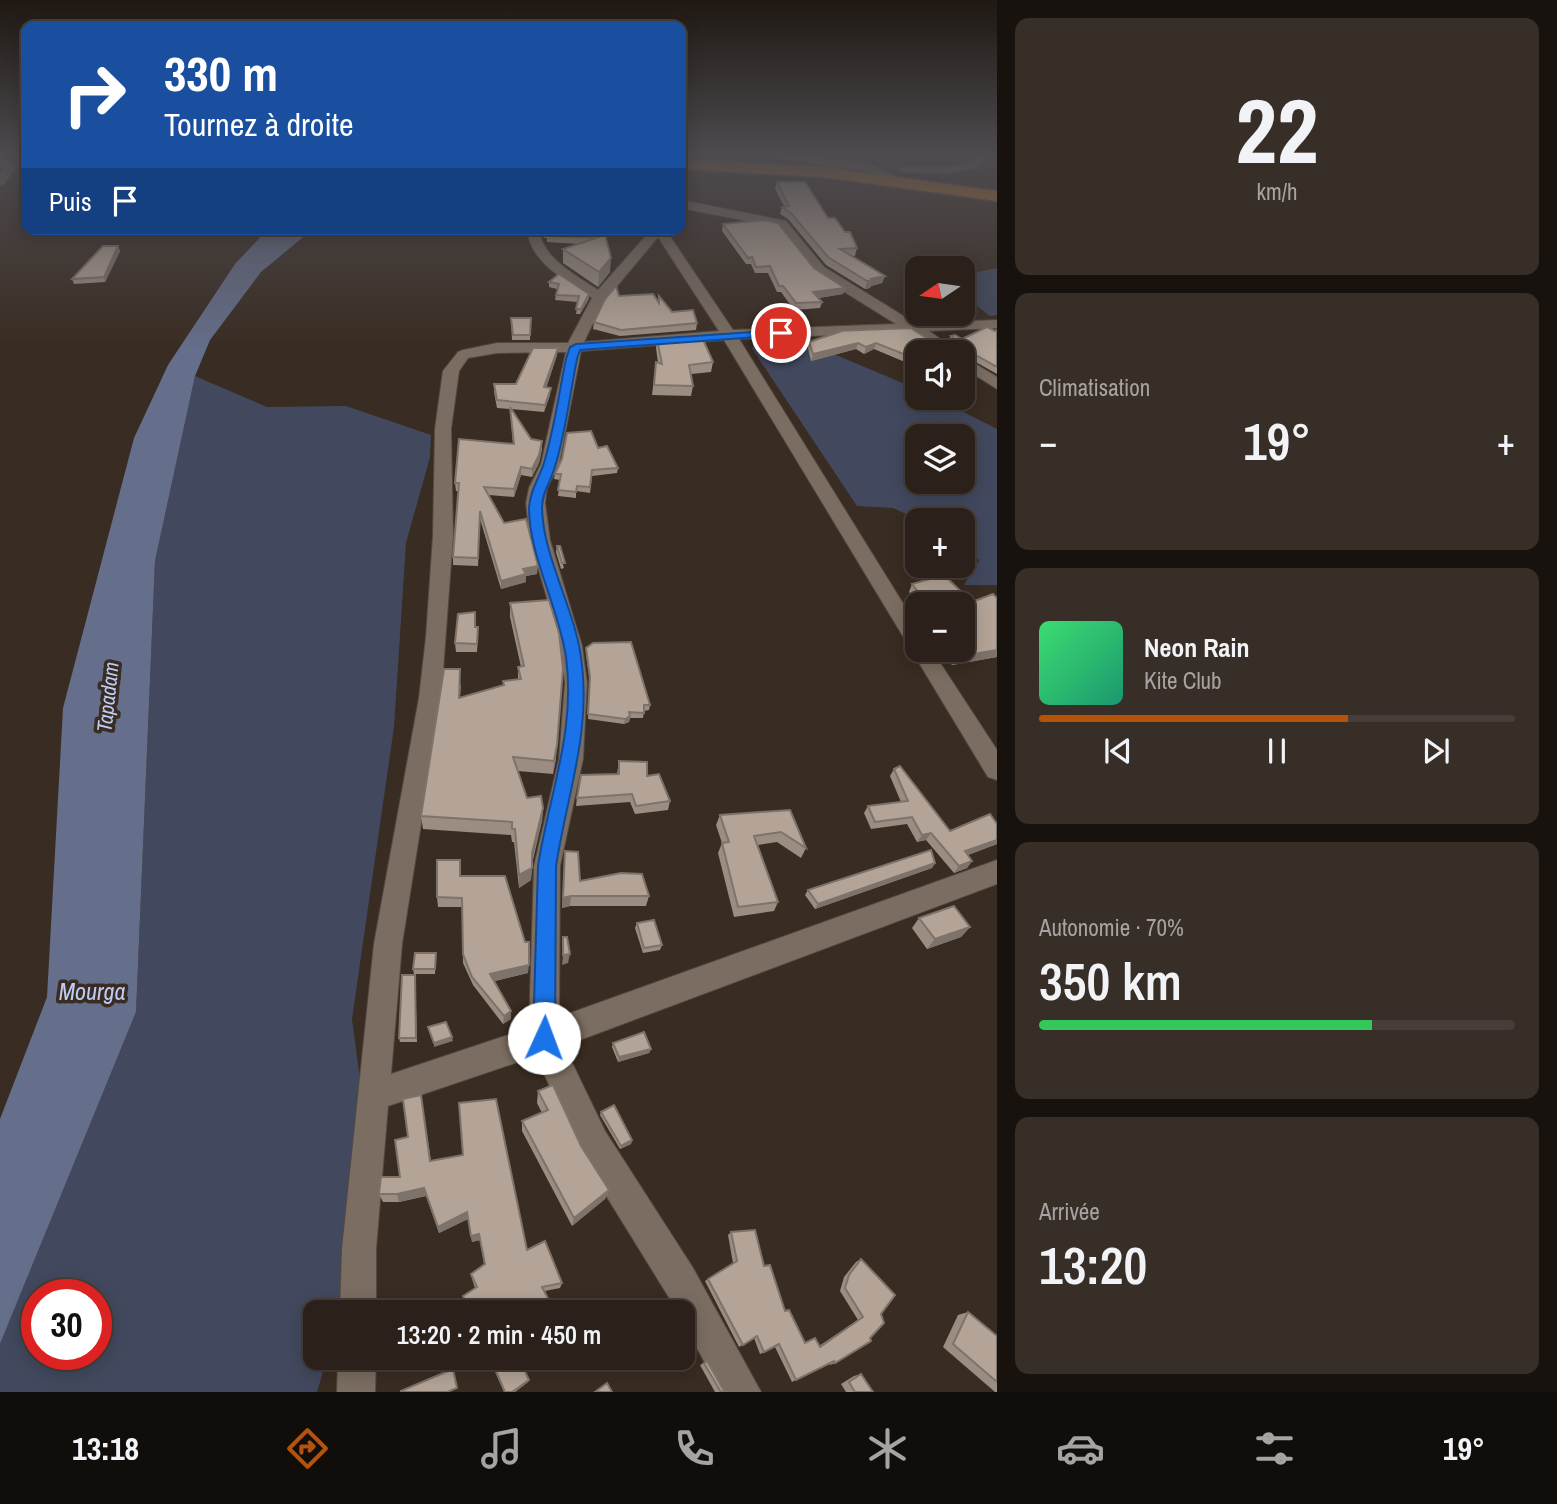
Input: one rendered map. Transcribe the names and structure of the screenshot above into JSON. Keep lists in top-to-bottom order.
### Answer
{
  "water": ["Tapadam", "Mourga"],
  "north": "left",
  "page": {
    "tile": [
      ["22", "km/h"],
      "Climatisation",
      ["Autonomie · 70%", "350 km"],
      ["Arrivée", "13:20"]
    ],
    "turn": ["330 m", "Tournez à droite"],
    "then": "Puis",
    "map_buttons": ["+", "−"],
    "heat": ["−", "19°", "+"],
    "song": ["Neon Rain", "Kite Club"],
    "limit": "30",
    "trip": "13:20 · 2 min · 450 m",
    "tabs": ["13:18", "19°"]
  }
}
